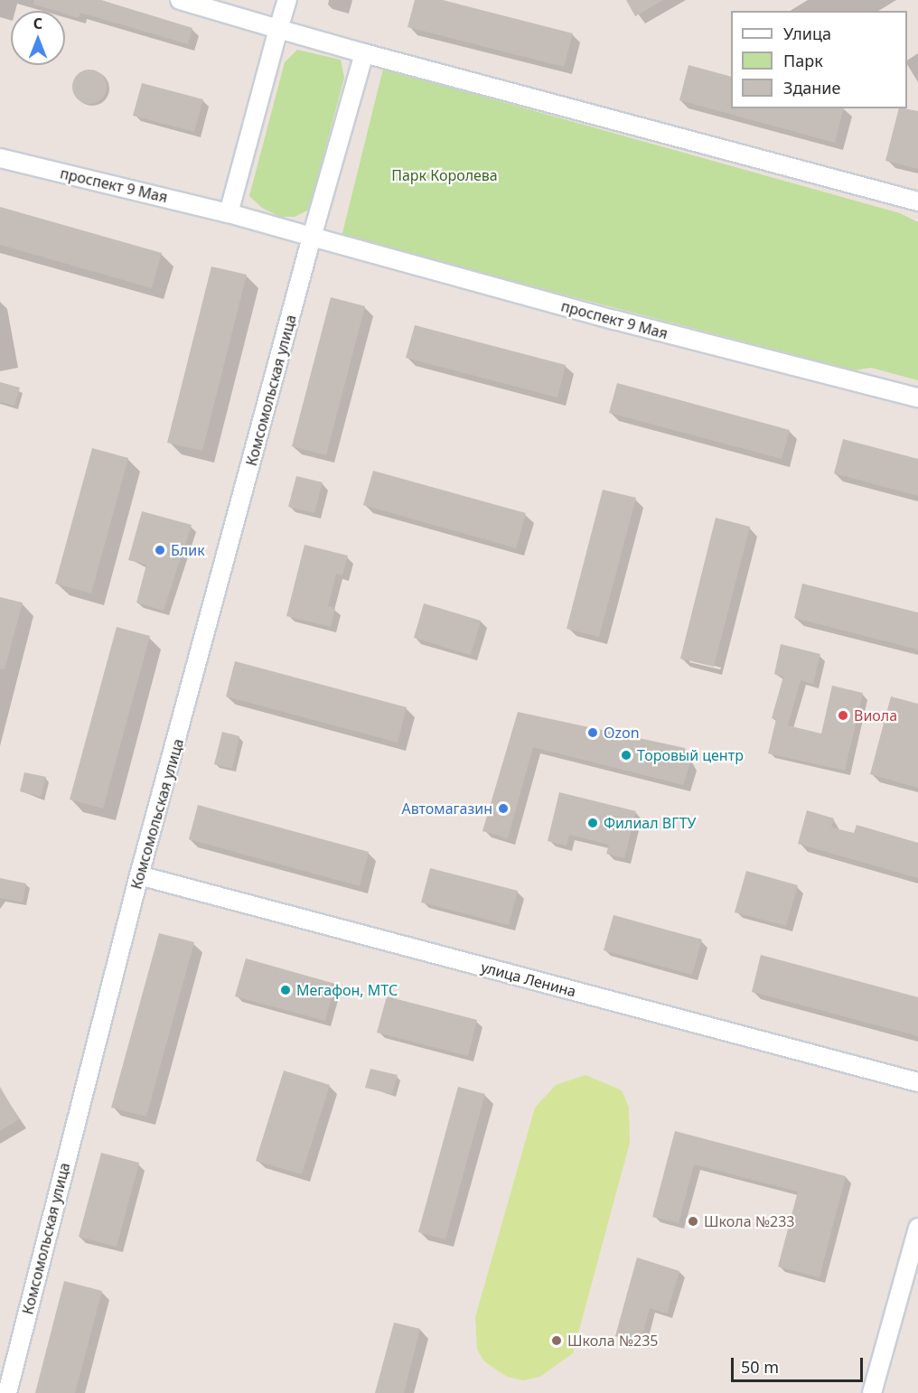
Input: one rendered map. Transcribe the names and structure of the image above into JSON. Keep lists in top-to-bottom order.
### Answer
{
  "streets": {
    "street": ["проспект 9 Мая", "Комсомольская улица", "улица Ленина"]
  },
  "crossings": [
    ["проспект 9 Мая", "Комсомольская улица"],
    ["Комсомольская улица", "улица Ленина"]
  ],
  "parks": ["Парк Королева"],
  "places": [
    "Блик",
    "Виола",
    "Ozon",
    "Торовый центр",
    "Автомагазин",
    "Филиал ВГТУ",
    "Мегафон, МТС",
    "Школа №233",
    "Школа №235"
  ],
  "legend": ["Улица", "Парк", "Здание"],
  "scale_bar": "50 m",
  "north": "top"
}
